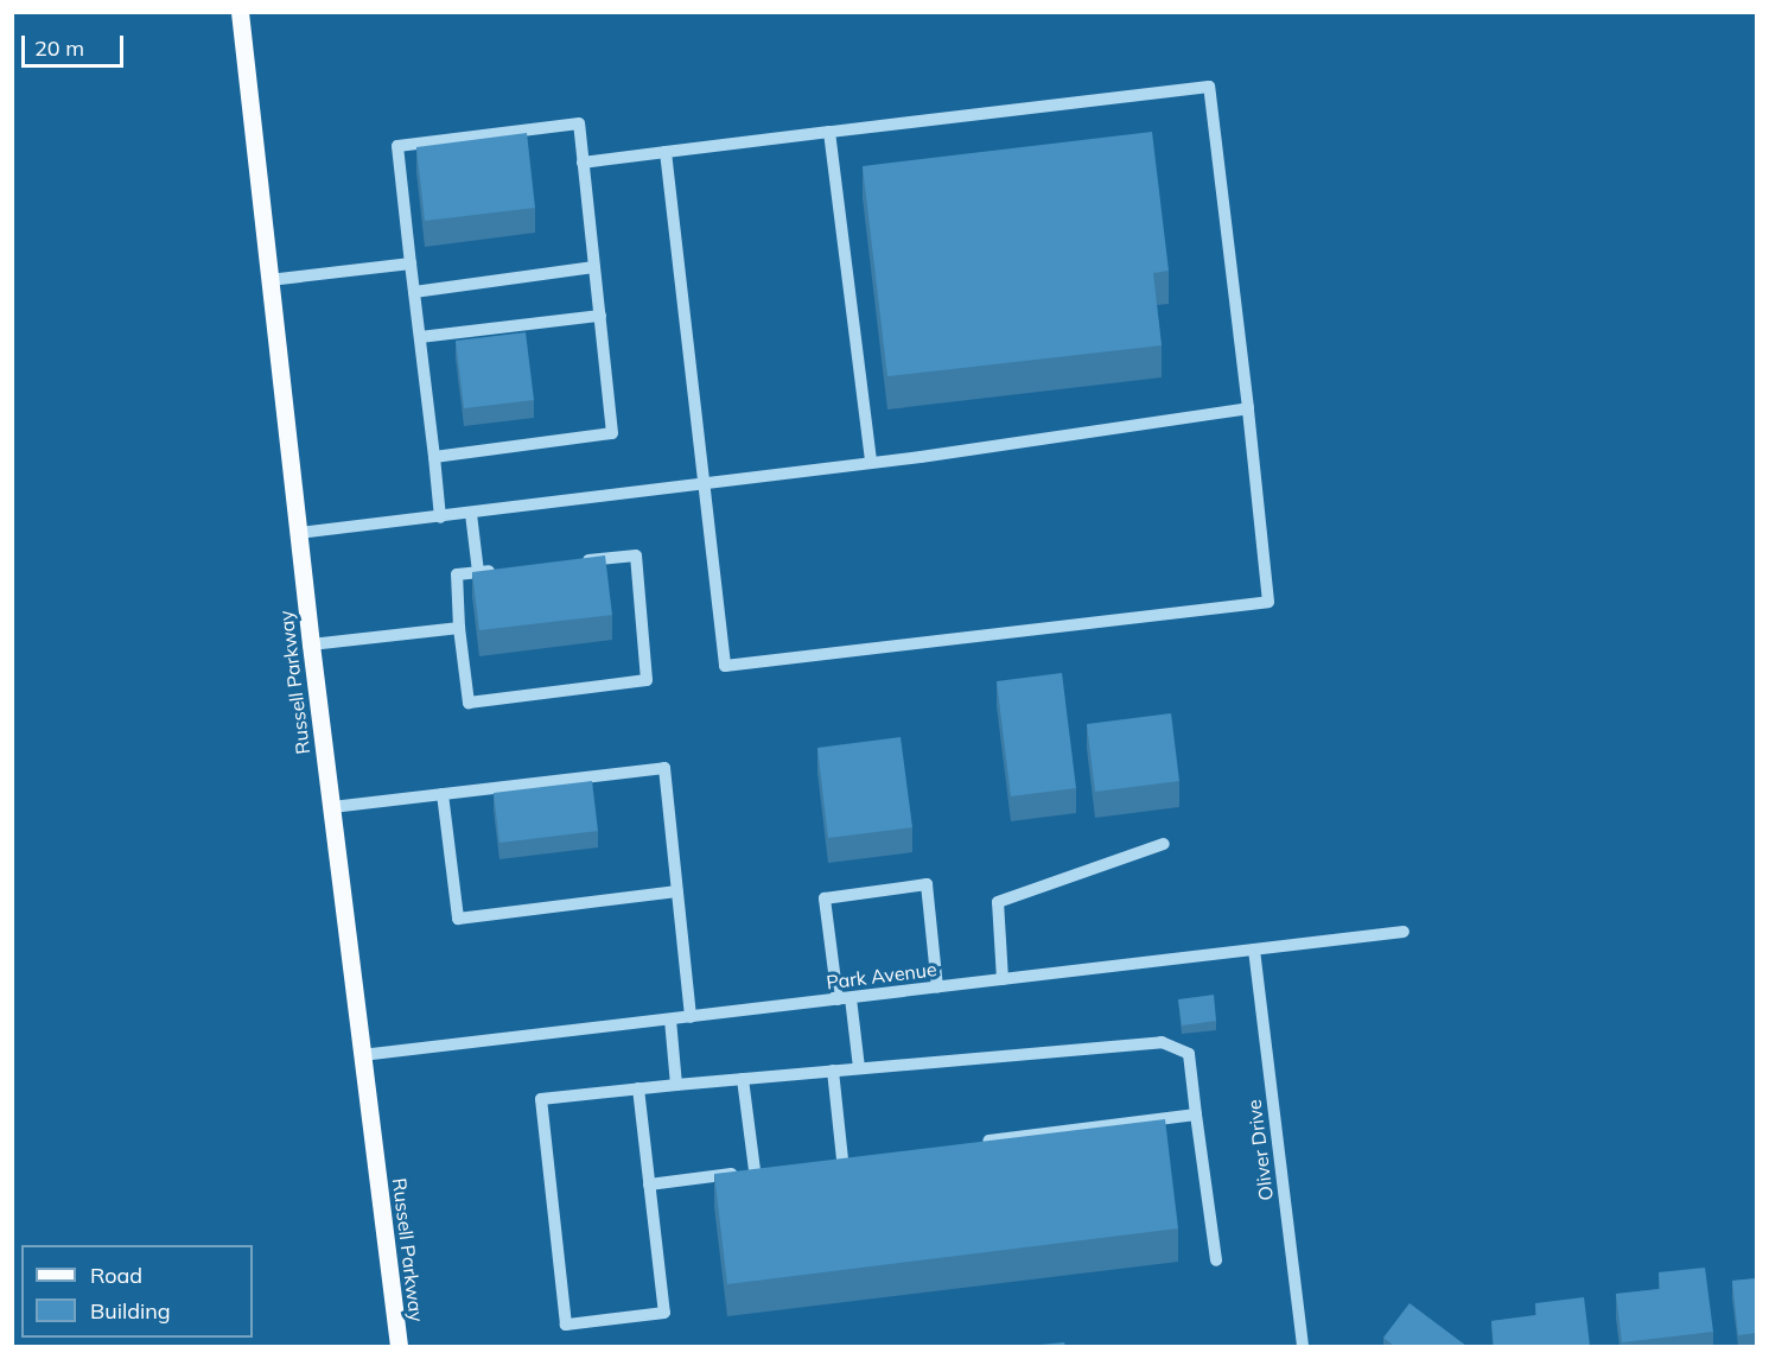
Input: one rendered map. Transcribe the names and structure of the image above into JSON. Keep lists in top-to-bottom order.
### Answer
{
  "streets": {
    "main road": ["Russell Parkway"],
    "street": ["Park Avenue", "Oliver Drive"]
  },
  "crossings": [
    ["Russell Parkway", "Park Avenue"],
    ["Park Avenue", "Oliver Drive"]
  ],
  "legend": ["Road", "Building"],
  "scale_bar": "20 m"
}
